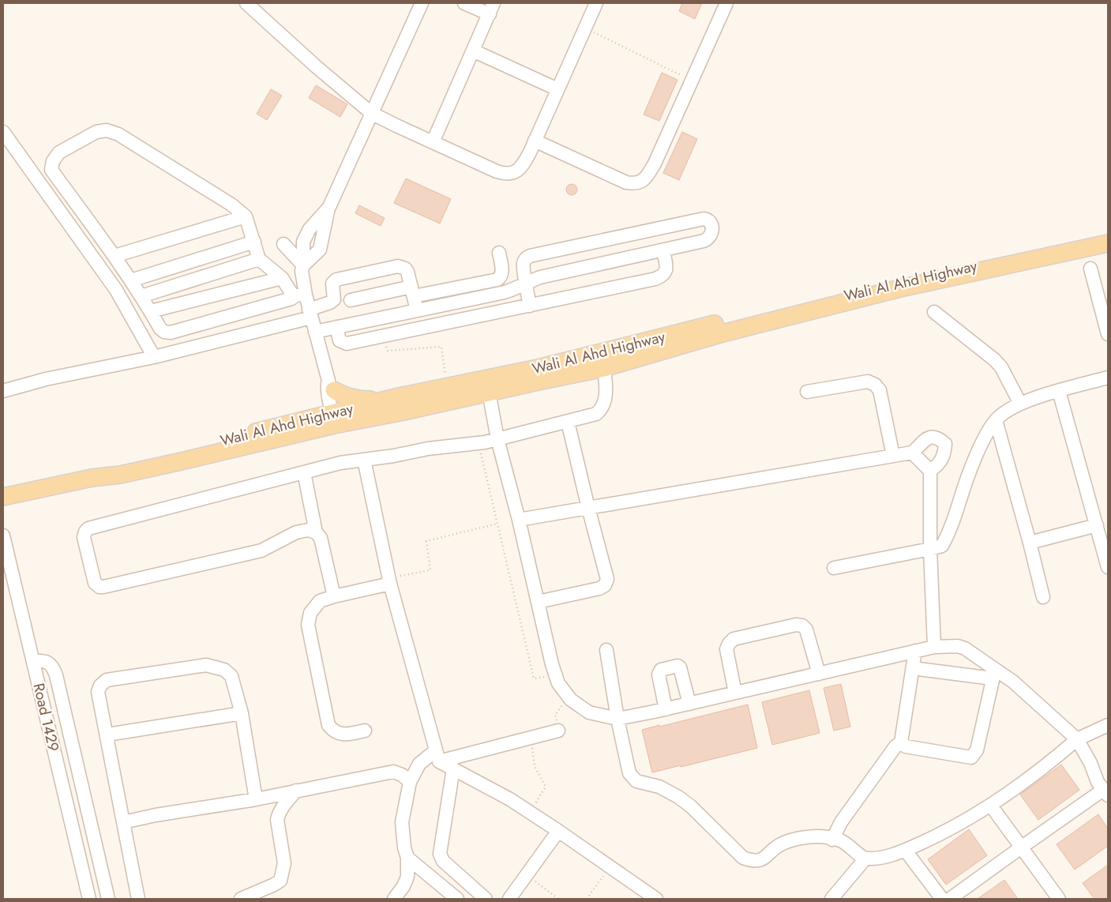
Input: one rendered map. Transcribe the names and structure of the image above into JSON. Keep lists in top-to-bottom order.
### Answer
{
  "streets": {
    "main road": ["Wali Al Ahd Highway"],
    "street": ["Road 1429"]
  }
}
